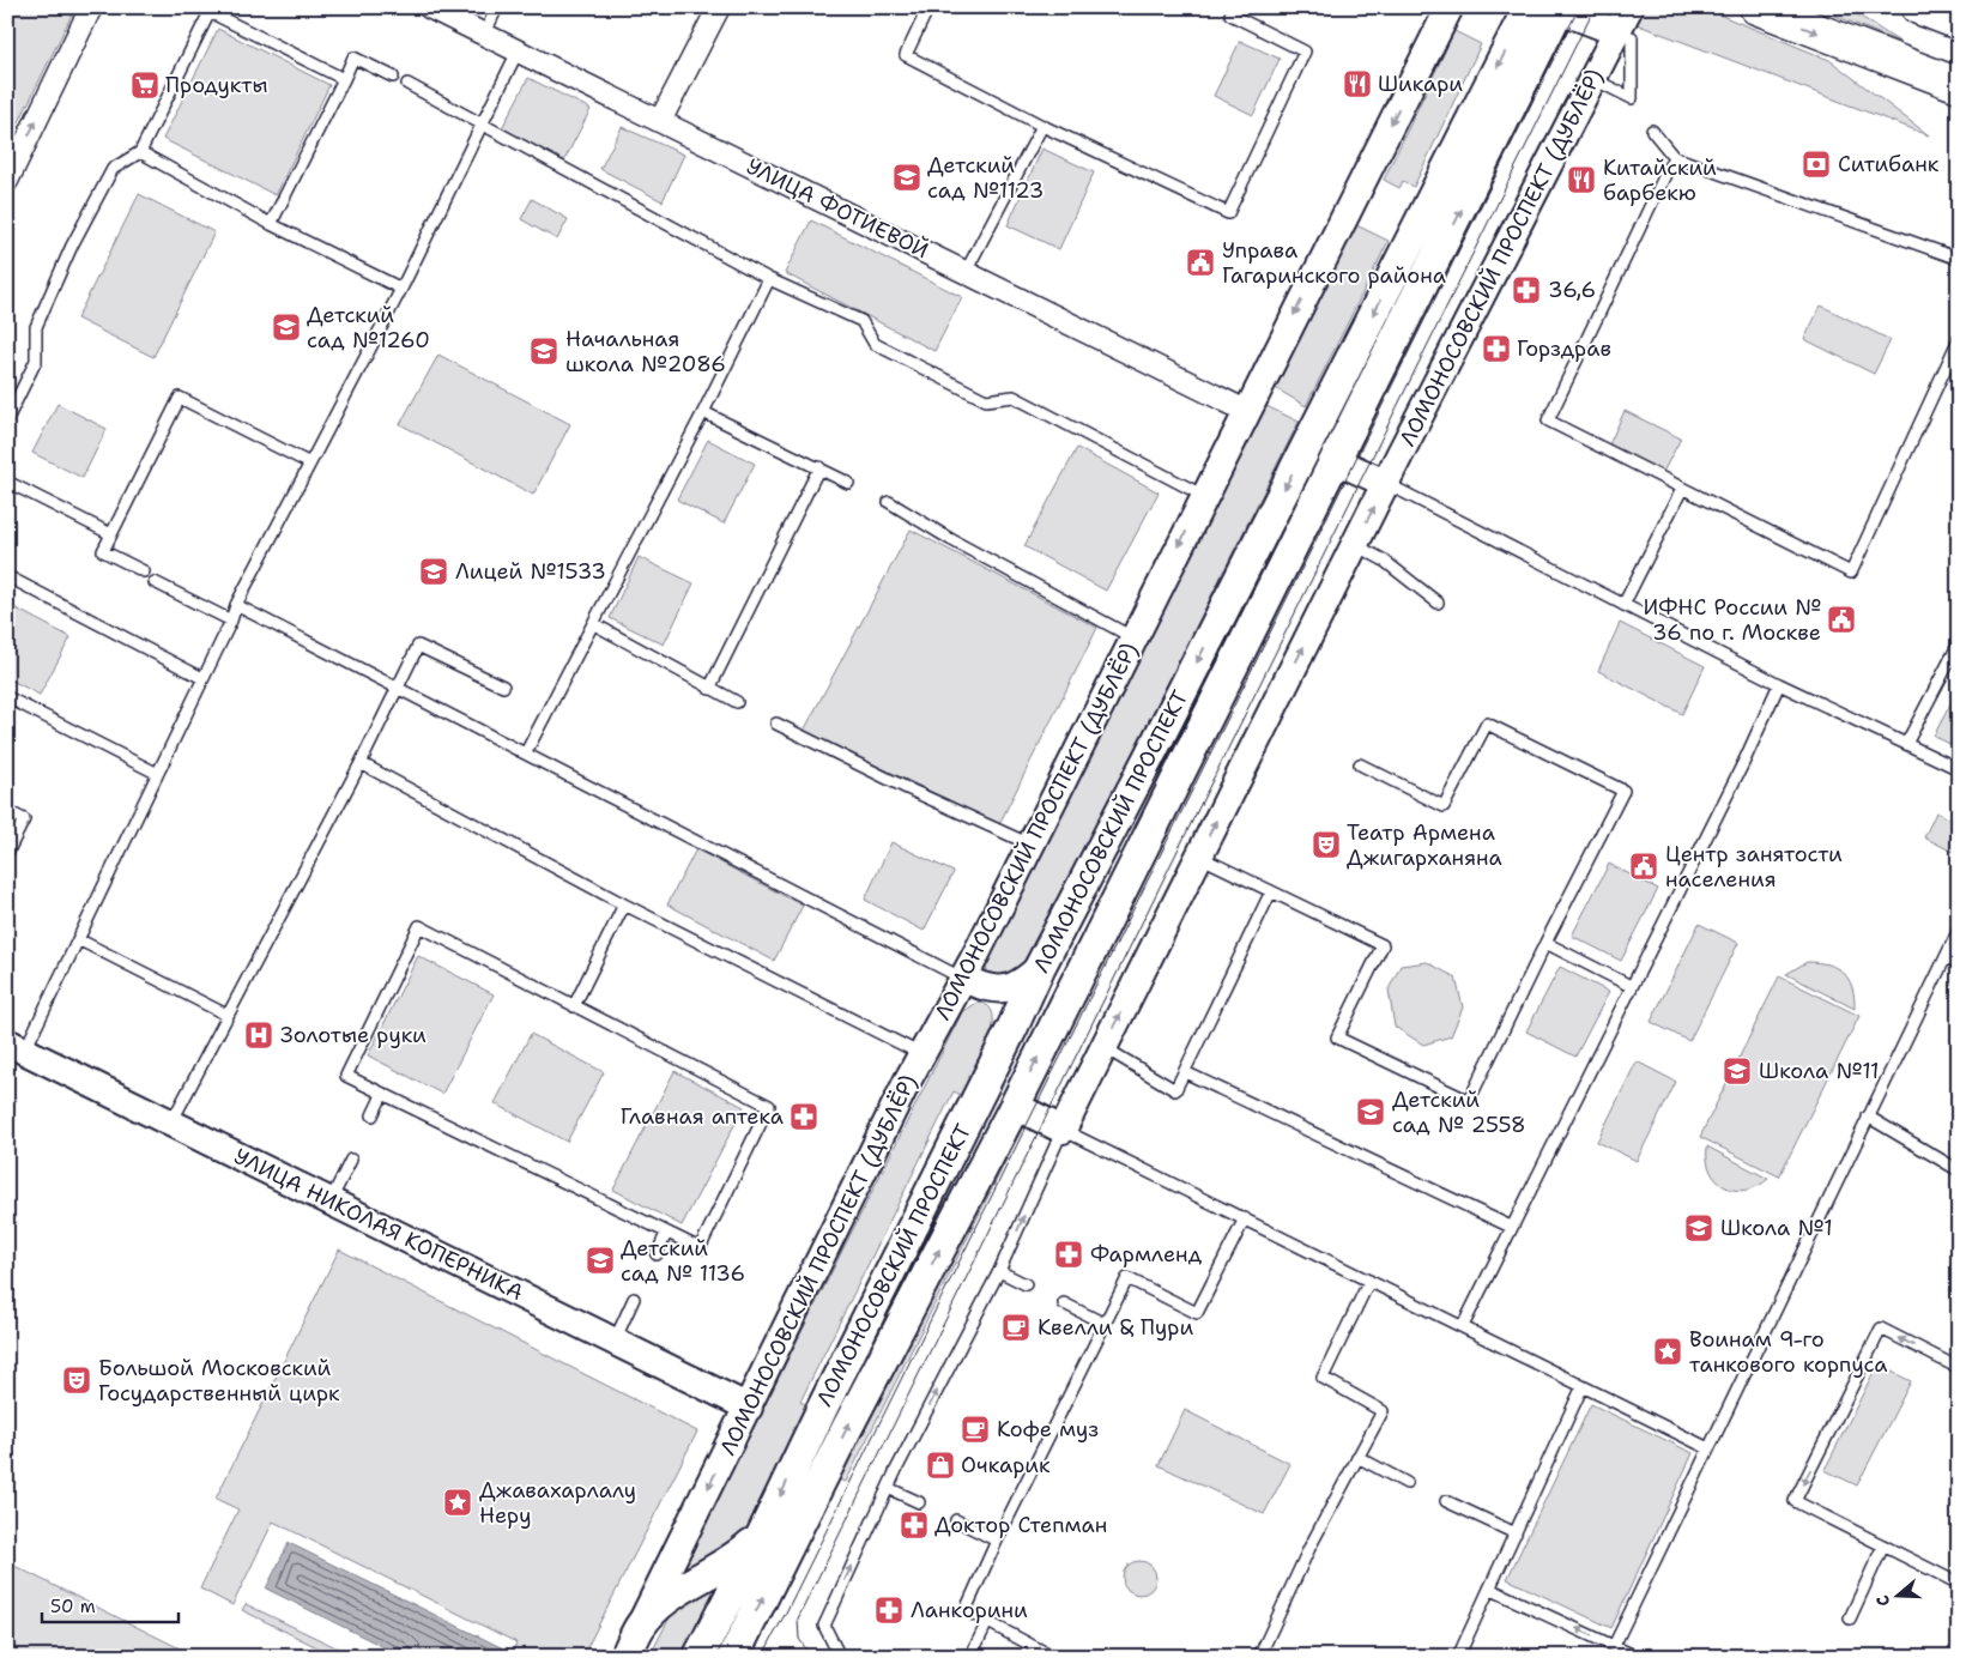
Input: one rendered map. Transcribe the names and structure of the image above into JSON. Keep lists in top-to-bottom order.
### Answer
{
  "streets": {
    "main road": ["ЛОМОНОСОВСКИЙ ПРОСПЕКТ (ДУБЛЁР)", "ЛОМОНОСОВСКИЙ ПРОСПЕКТ"],
    "street": ["УЛИЦА ФОТИЕВОЙ", "УЛИЦА НИКОЛАЯ КОПЕРНИКА"]
  },
  "crossings": [
    ["УЛИЦА ФОТИЕВОЙ", "ЛОМОНОСОВСКИЙ ПРОСПЕКТ (ДУБЛЁР)"],
    ["ЛОМОНОСОВСКИЙ ПРОСПЕКТ (ДУБЛЁР)", "УЛИЦА НИКОЛАЯ КОПЕРНИКА"]
  ],
  "places": {
    "restaurant": ["Шикари", "Китайский барбекю"],
    "supermarket": ["Продукты"],
    "bank": ["Ситибанк"],
    "school or university": [
      "Детский сад №1123",
      "Детский сад №1260",
      "Начальная школа №2086",
      "Лицей №1533",
      "Школа №11",
      "Детский сад № 2558",
      "Школа №1",
      "Детский сад № 1136"
    ],
    "public building": ["Управа Гагаринского района", "ИФНС России № 36 по г. Москве", "Центр занятости населения"],
    "pharmacy": [
      "36,6",
      "Горздрав",
      "Главная аптека",
      "Фармленд",
      "Доктор Степман",
      "Ланкорини"
    ],
    "theatre": ["Театр Армена Джигарханяна", "Большой Московский Государственный цирк"],
    "hospital": ["Золотые руки"],
    "cafe": ["Квелли & Пури", "Кофе муз"],
    "place": ["Воинам 9-го танкового корпуса", "Джавахарлалу Неру"],
    "shop": ["Очкарик"]
  },
  "scale_bar": "50 m",
  "north": "left"
}
